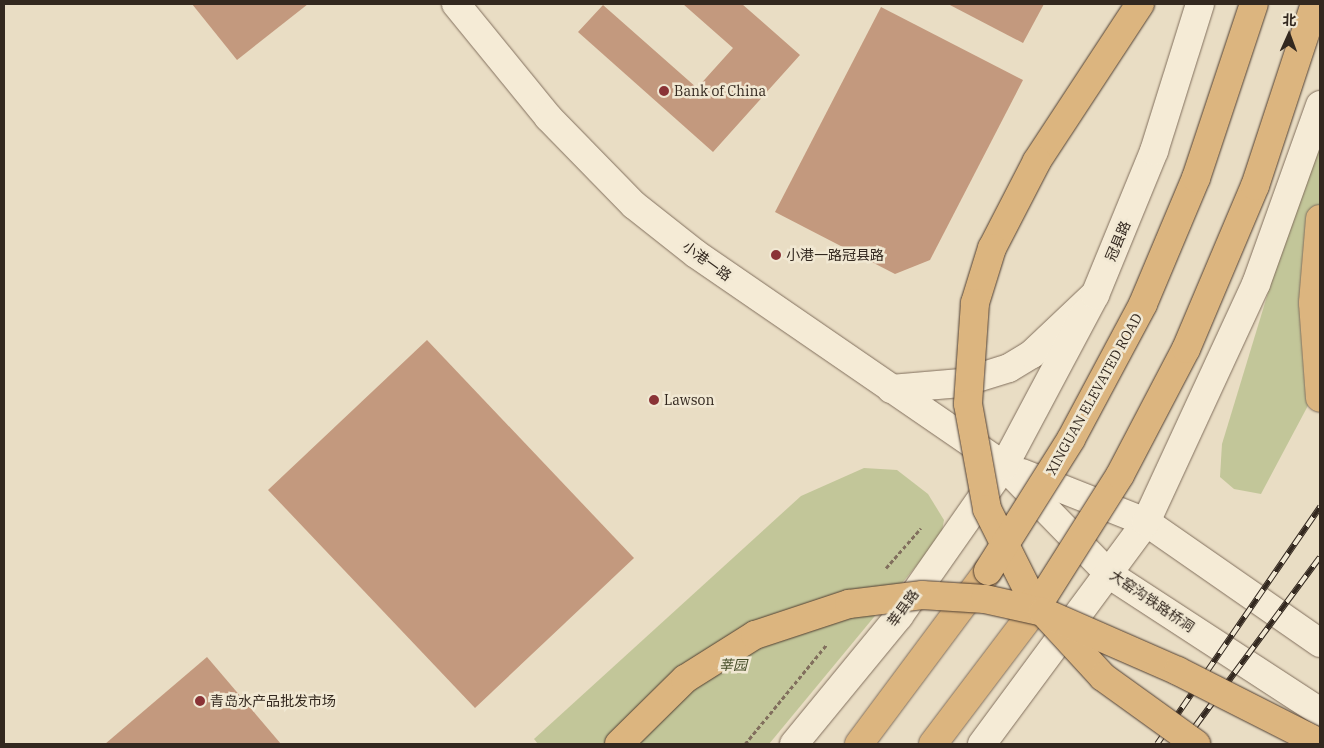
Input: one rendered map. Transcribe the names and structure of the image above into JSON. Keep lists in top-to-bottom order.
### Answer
{
  "streets": {
    "highway": ["XINGUAN ELEVATED ROAD"],
    "main road": [
      "冠县路",
      "小港一路",
      "大窑沟铁路桥洞",
      "莘县路"
    ]
  },
  "crossings": [
    ["冠县路", "小港一路"],
    ["冠县路", "大窑沟铁路桥洞"],
    ["冠县路", "莘县路"],
    ["小港一路", "大窑沟铁路桥洞"],
    ["小港一路", "莘县路"],
    ["大窑沟铁路桥洞", "莘县路"]
  ],
  "parks": ["莘园"],
  "places": [
    "Bank of China",
    "小港一路冠县路",
    "Lawson",
    "青岛水产品批发市场"
  ],
  "north": "top"
}
